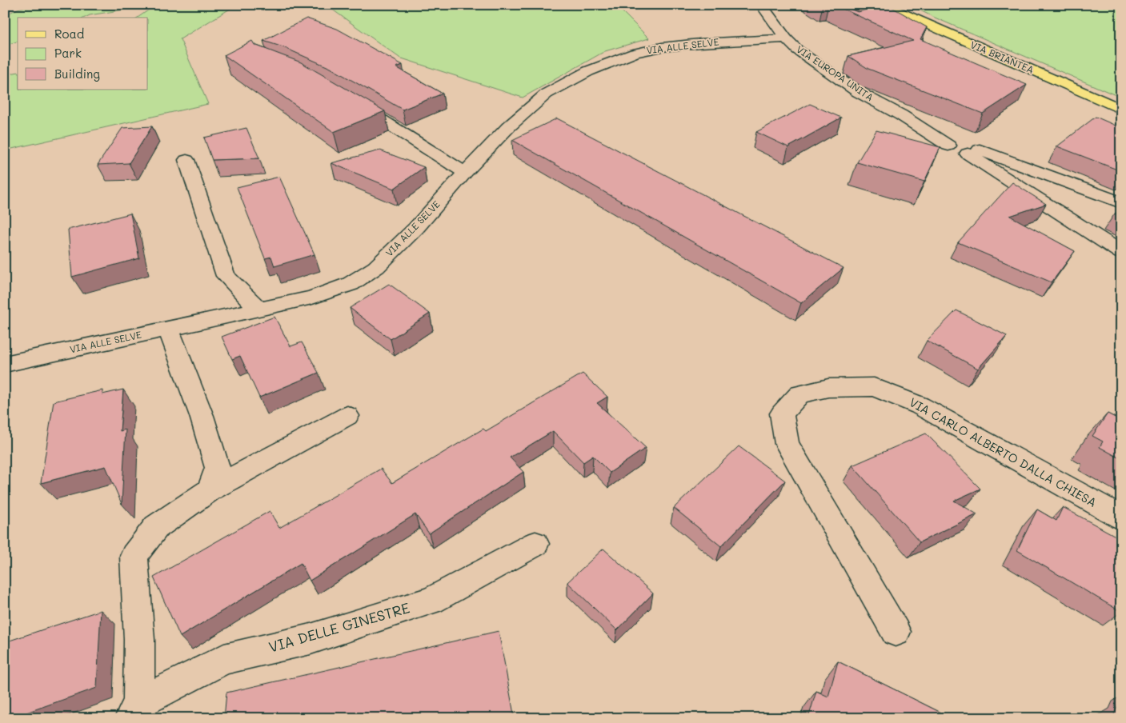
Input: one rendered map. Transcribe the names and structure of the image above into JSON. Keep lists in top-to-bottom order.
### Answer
{
  "streets": {
    "main road": ["VIA BRIANTEA"],
    "street": [
      "VIA ALLE SELVE",
      "VIA EUROPA UNITA",
      "VIA CARLO ALBERTO DALLA CHIESA",
      "VIA DELLE GINESTRE"
    ]
  },
  "crossings": [
    ["VIA ALLE SELVE", "VIA EUROPA UNITA"]
  ],
  "legend": ["Road", "Park", "Building"]
}
